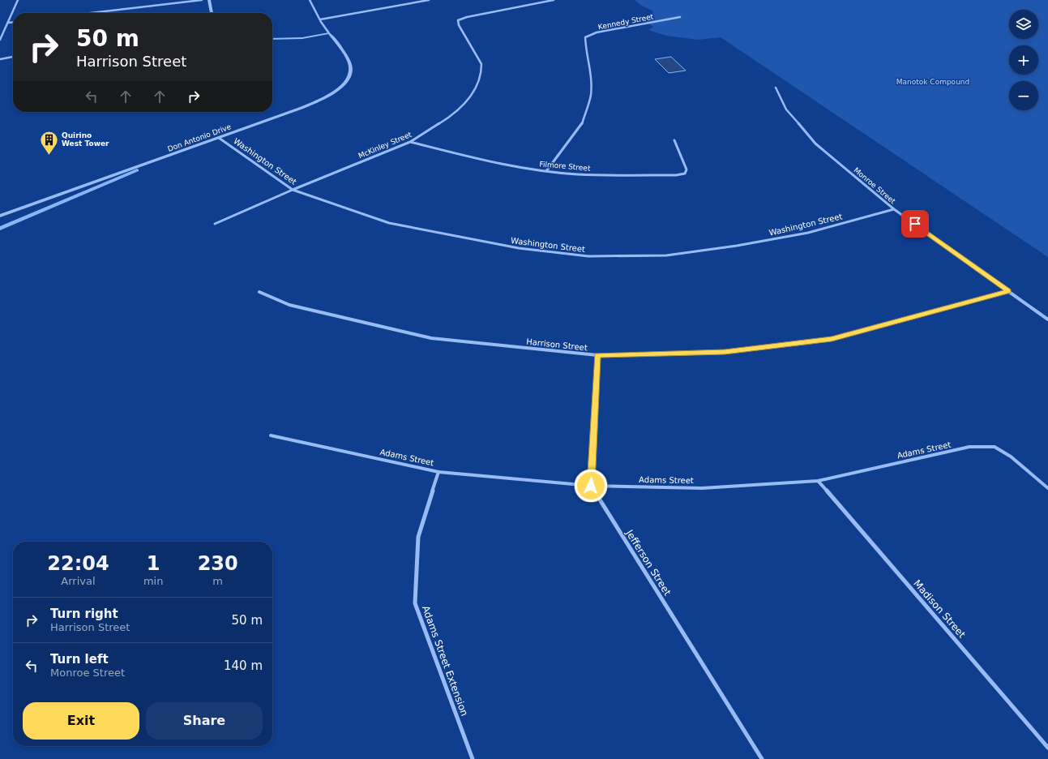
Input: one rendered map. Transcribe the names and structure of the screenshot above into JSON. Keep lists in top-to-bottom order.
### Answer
{
  "streets": {
    "street": [
      "Kennedy Street",
      "Don Antonio Drive",
      "McKinley Street",
      "Washington Street",
      "Filmore Street",
      "Monroe Street",
      "Harrison Street",
      "Adams Street",
      "Jefferson Street",
      "Madison Street",
      "Adams Street Extension"
    ]
  },
  "crossings": [
    ["Kennedy Street", "Filmore Street"],
    ["Don Antonio Drive", "Washington Street"],
    ["McKinley Street", "Washington Street"],
    ["McKinley Street", "Filmore Street"],
    ["Washington Street", "Monroe Street"],
    ["Monroe Street", "Harrison Street"],
    ["Adams Street", "Jefferson Street"],
    ["Adams Street", "Madison Street"],
    ["Adams Street", "Adams Street Extension"]
  ],
  "parks": ["Manotok Compound"],
  "places": {
    "building": ["Quirino West Tower"]
  },
  "page": {
    "map_buttons": ["+", "−"],
    "turn": ["50 m", "Harrison Street"],
    "eta": [
      "22:04",
      "Arrival",
      "1",
      "min",
      "230",
      "m"
    ],
    "list": [
      {
        "name": "Turn right",
        "note": "Harrison Street",
        "value": "50 m"
      },
      {
        "name": "Turn left",
        "note": "Monroe Street",
        "value": "140 m"
      }
    ],
    "buttons": ["Exit", "Share"]
  }
}
